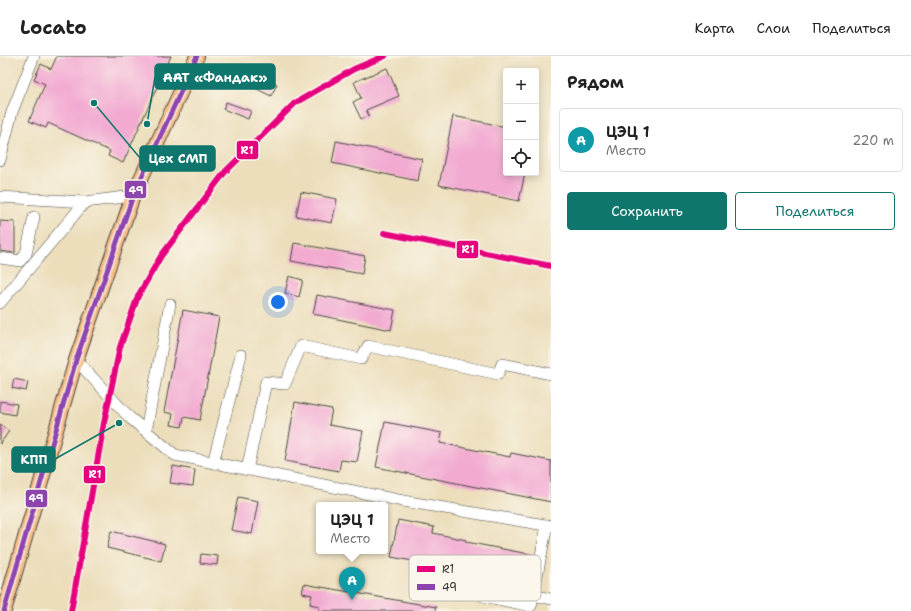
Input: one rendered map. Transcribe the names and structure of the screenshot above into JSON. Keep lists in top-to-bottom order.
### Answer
{
  "places": ["Цех СМП", "ААТ «Фандак»", "КПП"],
  "lines": ["transit line R1", "transit line 49"],
  "legend": ["R1", "49"],
  "page": {
    "header": "Locato",
    "nav": ["Карта", "Слои", "Поделиться"],
    "heading": "Рядом",
    "map_buttons": ["+", "−"],
    "list": [
      {
        "mark": "A",
        "name": "ЦЭЦ 1",
        "note": "Место",
        "value": "220 m"
      }
    ],
    "buttons": ["Сохранить", "Поделиться"],
    "popup": ["ЦЭЦ 1", "Место"],
    "pins": "A"
  }
}
